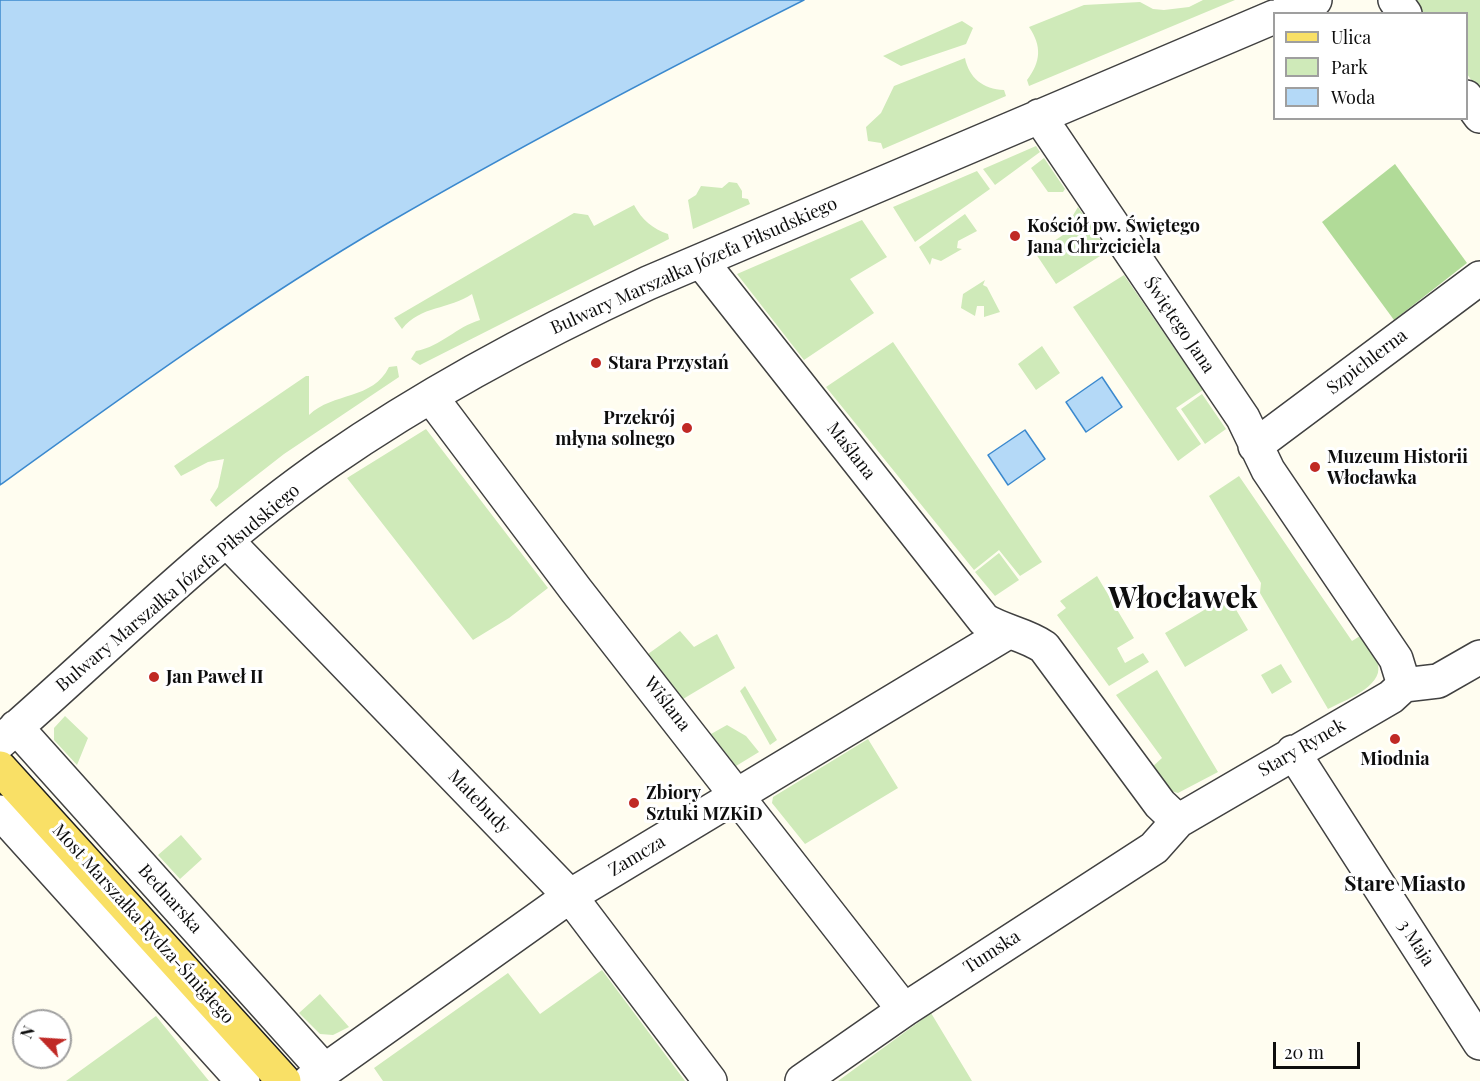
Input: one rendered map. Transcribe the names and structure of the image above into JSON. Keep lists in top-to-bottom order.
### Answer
{
  "streets": {
    "main road": ["Most Marszałka Rydza-Śmigłego"],
    "street": [
      "Bulwary Marszałka Józefa Piłsudskiego",
      "Świętego Jana",
      "Szpichlerna",
      "Maślana",
      "Wiślana",
      "Stary Rynek",
      "Matebudy",
      "Zamcza",
      "Bednarska",
      "3 Maja",
      "Tumska"
    ]
  },
  "crossings": [
    ["Bulwary Marszałka Józefa Piłsudskiego", "Świętego Jana"],
    ["Bulwary Marszałka Józefa Piłsudskiego", "Maślana"],
    ["Bulwary Marszałka Józefa Piłsudskiego", "Wiślana"],
    ["Bulwary Marszałka Józefa Piłsudskiego", "Matebudy"],
    ["Bulwary Marszałka Józefa Piłsudskiego", "Bednarska"],
    ["Świętego Jana", "Szpichlerna"],
    ["Maślana", "Zamcza"],
    ["Wiślana", "Zamcza"],
    ["Wiślana", "Tumska"],
    ["Stary Rynek", "3 Maja"],
    ["Stary Rynek", "Tumska"],
    ["Matebudy", "Zamcza"],
    ["Zamcza", "Bednarska"]
  ],
  "districts": ["Włocławek", "Stare Miasto"],
  "places": [
    "Kościół pw. Świętego Jana Chrzciciela",
    "Stara Przystań",
    "Przekrój młyna solnego",
    "Muzeum Historii Włocławka",
    "Jan Paweł II",
    "Miodnia",
    "Zbiory Sztuki MZKiD"
  ],
  "legend": ["Ulica", "Park", "Woda"],
  "scale_bar": "20 m",
  "north": "top left"
}
